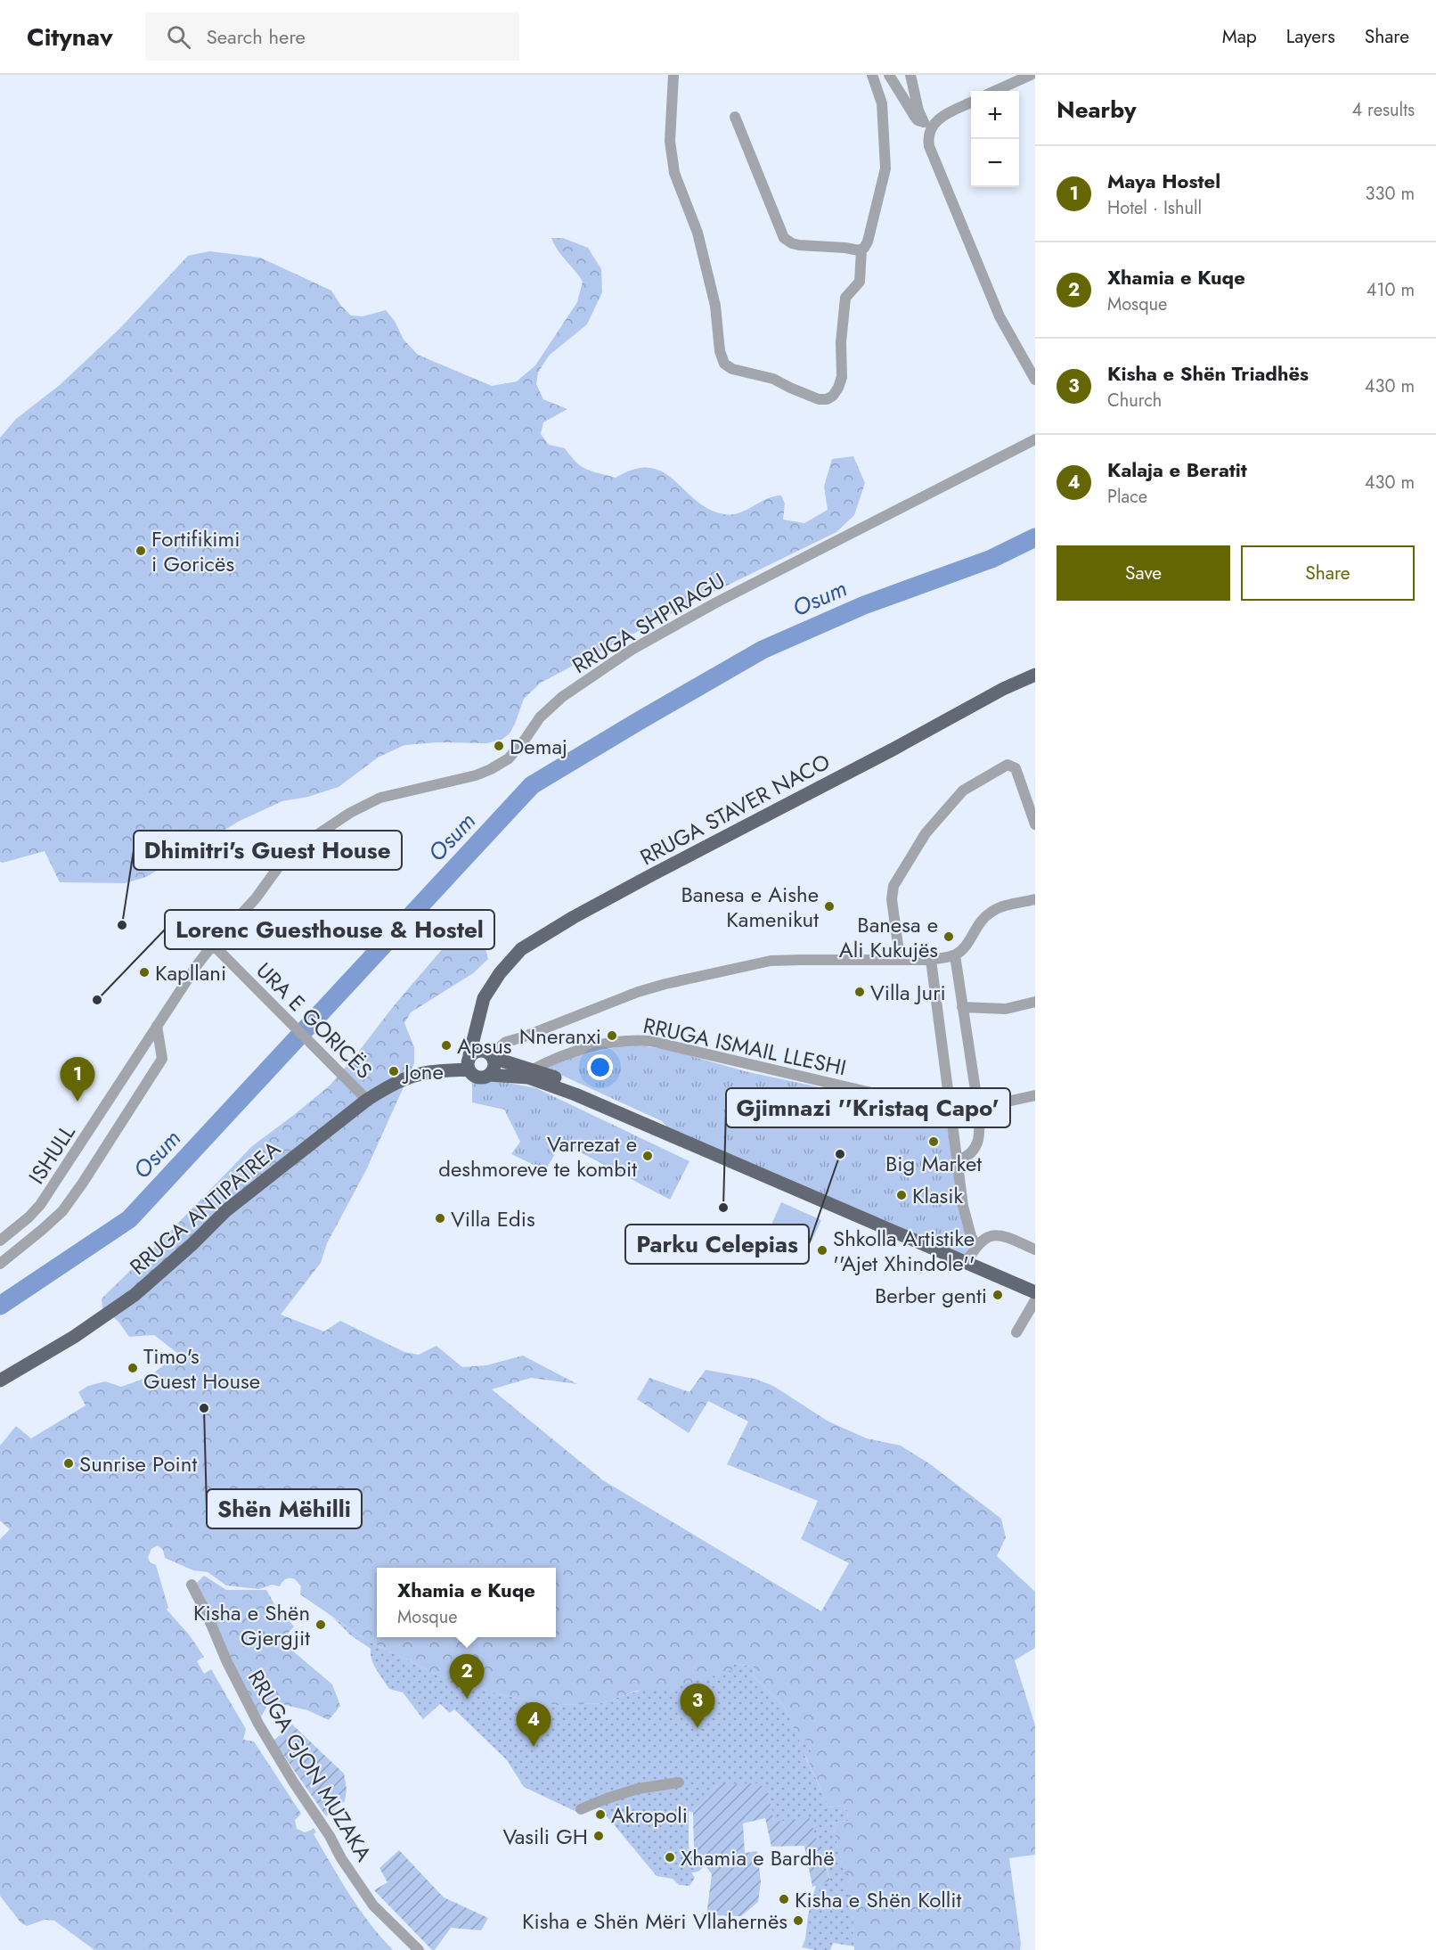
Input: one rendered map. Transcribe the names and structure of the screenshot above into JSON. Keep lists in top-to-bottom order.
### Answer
{
  "streets": {
    "main road": ["RRUGA STAVER NACO", "RRUGA ANTIPATREA"],
    "street": [
      "RRUGA SHPIRAGU",
      "URA E GORICËS",
      "RRUGA ISMAIL LLESHI",
      "ISHULL",
      "RRUGA GJON MUZAKA"
    ]
  },
  "crossings": [
    ["RRUGA SHPIRAGU", "URA E GORICËS"],
    ["RRUGA SHPIRAGU", "ISHULL"],
    ["RRUGA STAVER NACO", "RRUGA ANTIPATREA"],
    ["URA E GORICËS", "ISHULL"],
    ["URA E GORICËS", "RRUGA ANTIPATREA"],
    ["RRUGA ISMAIL LLESHI", "RRUGA ANTIPATREA"]
  ],
  "water": ["Osum"],
  "places": [
    "Fortifikimi i Goricës",
    "Demaj",
    "Banesa e Aishe Kamenikut",
    "Dhimitri's Guest House",
    "Banesa e Ali Kukujës",
    "Kapllani",
    "Villa Juri",
    "Lorenc Guesthouse & Hostel",
    "Nneranxi",
    "Apsus",
    "Jone",
    "Big Market",
    "Parku Celepias",
    "Varrezat e deshmoreve te kombit",
    "Klasik",
    "Gjimnazi ''Kristaq Capo'",
    "Villa Edis",
    "Shkolla Artistike ''Ajet Xhindole''",
    "Berber genti",
    "Timo's Guest House",
    "Shën Mëhilli",
    "Sunrise Point",
    "Kisha e Shën Gjergjit",
    "Akropoli",
    "Vasili GH",
    "Xhamia e Bardhë",
    "Kisha e Shën Kollit",
    "Kisha e Shën Mëri Vllahernës"
  ],
  "page": {
    "header": "Citynav",
    "search": "Search here",
    "nav": ["Map", "Layers", "Share"],
    "heading": ["Nearby", "4 results"],
    "map_buttons": ["+", "−"],
    "list": [
      {
        "mark": "1",
        "name": "Maya Hostel",
        "note": "Hotel · Ishull",
        "value": "330 m"
      },
      {
        "mark": "2",
        "name": "Xhamia e Kuqe",
        "note": "Mosque",
        "value": "410 m"
      },
      {
        "mark": "3",
        "name": "Kisha e Shën Triadhës",
        "note": "Church",
        "value": "430 m"
      },
      {
        "mark": "4",
        "name": "Kalaja e Beratit",
        "note": "Place",
        "value": "430 m"
      }
    ],
    "buttons": ["Save", "Share"],
    "pins": [
      "1",
      "2",
      "3",
      "4"
    ],
    "popup": ["Xhamia e Kuqe", "Mosque"]
  }
}
